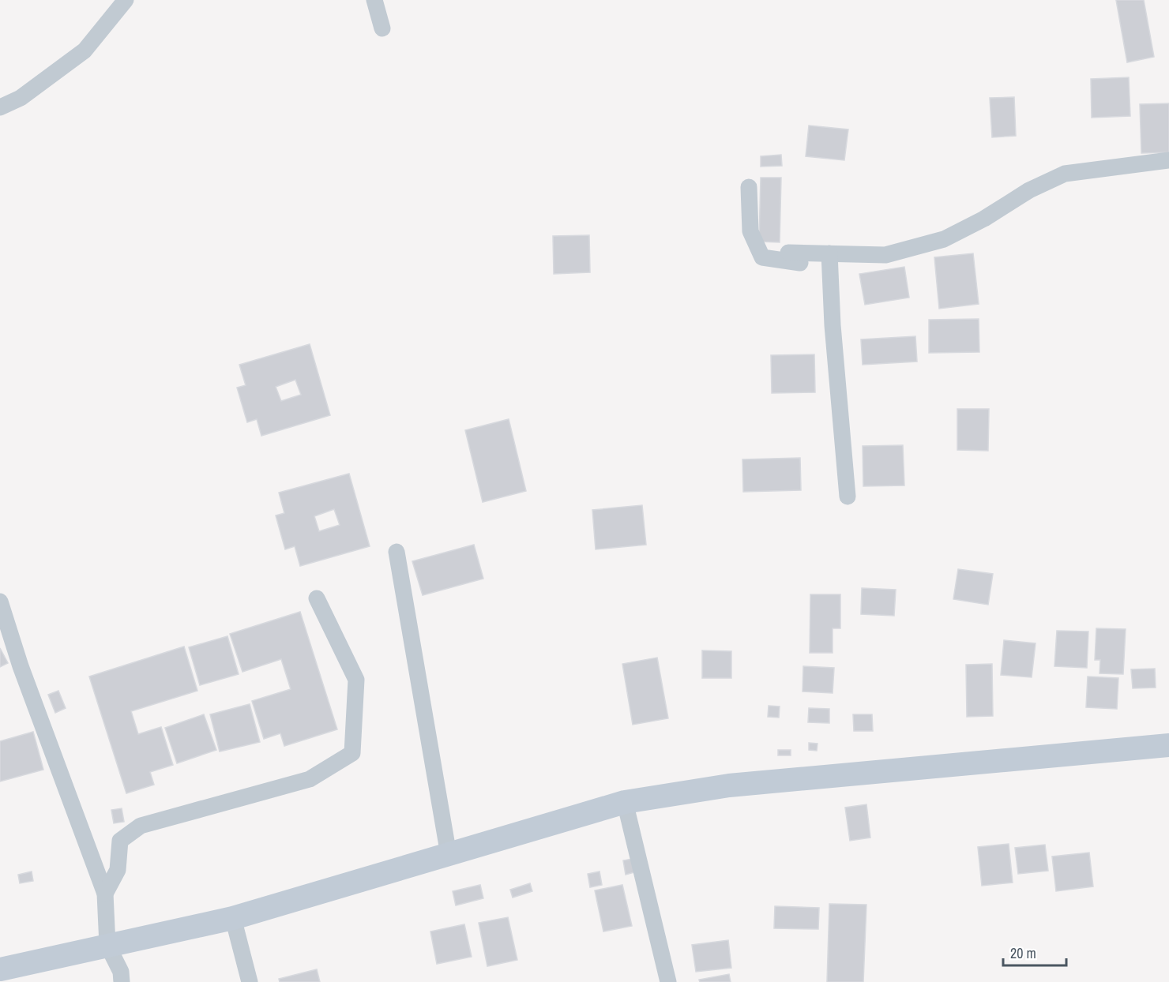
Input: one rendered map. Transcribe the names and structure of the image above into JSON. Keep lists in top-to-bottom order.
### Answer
{
  "scale_bar": "20 m"
}
